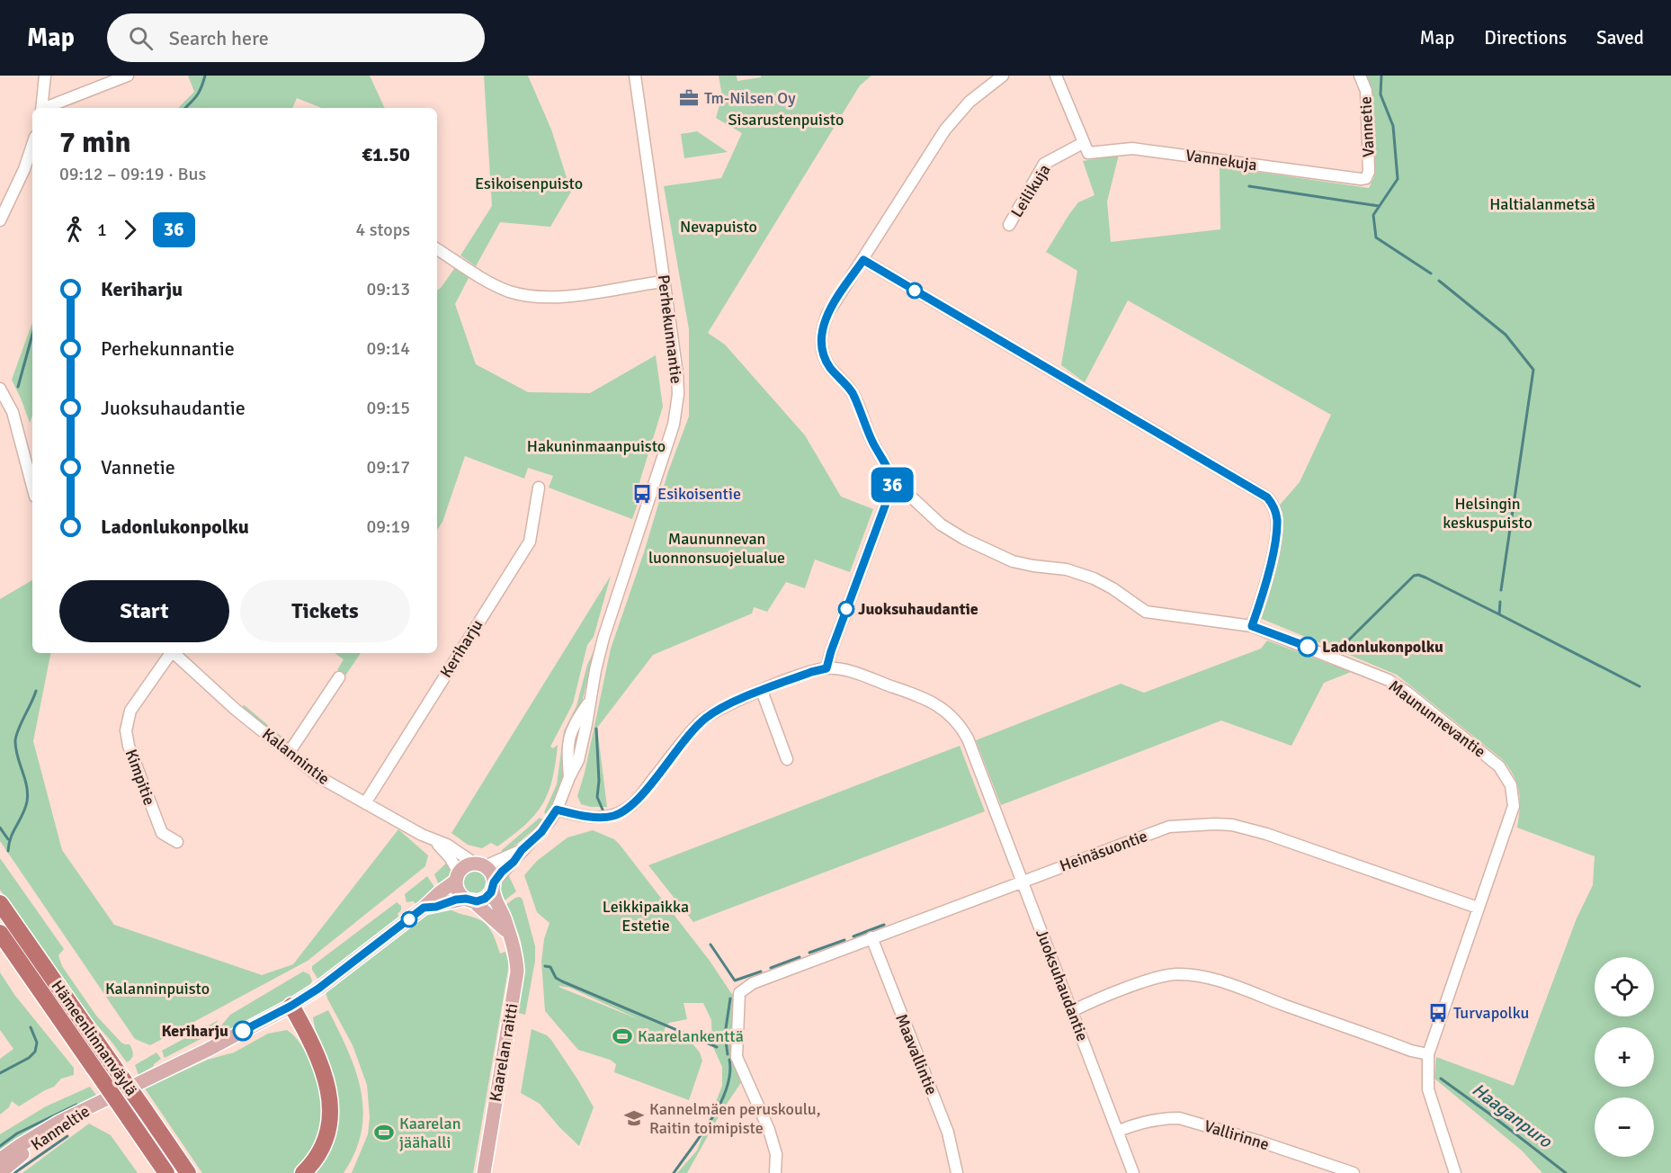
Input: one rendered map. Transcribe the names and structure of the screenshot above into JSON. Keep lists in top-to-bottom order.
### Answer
{
  "streets": {
    "highway": ["Hämeenlinnanväylä"],
    "main road": ["Kaarelan raitti", "Kanneltie"],
    "street": [
      "Vannetie",
      "Vannekuja",
      "Leilikuja",
      "Perhekunnantie",
      "Keriharju",
      "Maununnevantie",
      "Kalannintie",
      "Kimpitie",
      "Heinäsuontie",
      "Juoksuhaudantie",
      "Maavallintie",
      "Vallirinne"
    ]
  },
  "crossings": [
    ["Vannetie", "Vannekuja"],
    ["Vannekuja", "Leilikuja"],
    ["Perhekunnantie", "Kalannintie"],
    ["Perhekunnantie", "Juoksuhaudantie"],
    ["Perhekunnantie", "Kaarelan raitti"],
    ["Perhekunnantie", "Kanneltie"],
    ["Keriharju", "Kalannintie"],
    ["Maununnevantie", "Heinäsuontie"],
    ["Kalannintie", "Kaarelan raitti"],
    ["Kalannintie", "Kanneltie"],
    ["Heinäsuontie", "Juoksuhaudantie"],
    ["Heinäsuontie", "Maavallintie"],
    ["Juoksuhaudantie", "Vallirinne"],
    ["Kaarelan raitti", "Kanneltie"]
  ],
  "water": ["Haaganpuro"],
  "parks": [
    "Sisarustenpuisto",
    "Esikoisenpuisto",
    "Haltialanmetsä",
    "Nevapuisto",
    "Hakuninmaanpuisto",
    "Helsingin keskuspuisto",
    "Maununnevan luonnonsuojelualue",
    "Leikkipaikka Estetie",
    "Kalanninpuisto"
  ],
  "places": {
    "office": ["Tm-Nilsen Oy"],
    "bus stop": ["Esikoisentie", "Turvapolku"],
    "other": ["Juoksuhaudantie", "Ladonlukonpolku", "Keriharju"],
    "sports": ["Kaarelankenttä", "Kaarelan jäähalli"],
    "school or university": ["Kannelmäen peruskoulu, Raitin toimipiste"]
  },
  "lines": ["bus line 36"],
  "page": {
    "header": "Map",
    "search": "Search here",
    "nav": ["Map", "Directions", "Saved"],
    "on_map": "36",
    "heading": ["7 min", "09:12 – 09:19 · Bus", "€1.50"],
    "legs": ["1", "36", "4 stops"],
    "list": [
      {
        "name": "Keriharju",
        "value": "09:13"
      },
      {
        "name": "Perhekunnantie",
        "value": "09:14"
      },
      {
        "name": "Juoksuhaudantie",
        "value": "09:15"
      },
      {
        "name": "Vannetie",
        "value": "09:17"
      },
      {
        "name": "Ladonlukonpolku",
        "value": "09:19"
      }
    ],
    "buttons": ["Start", "Tickets"],
    "map_buttons": ["+", "−"]
  }
}
